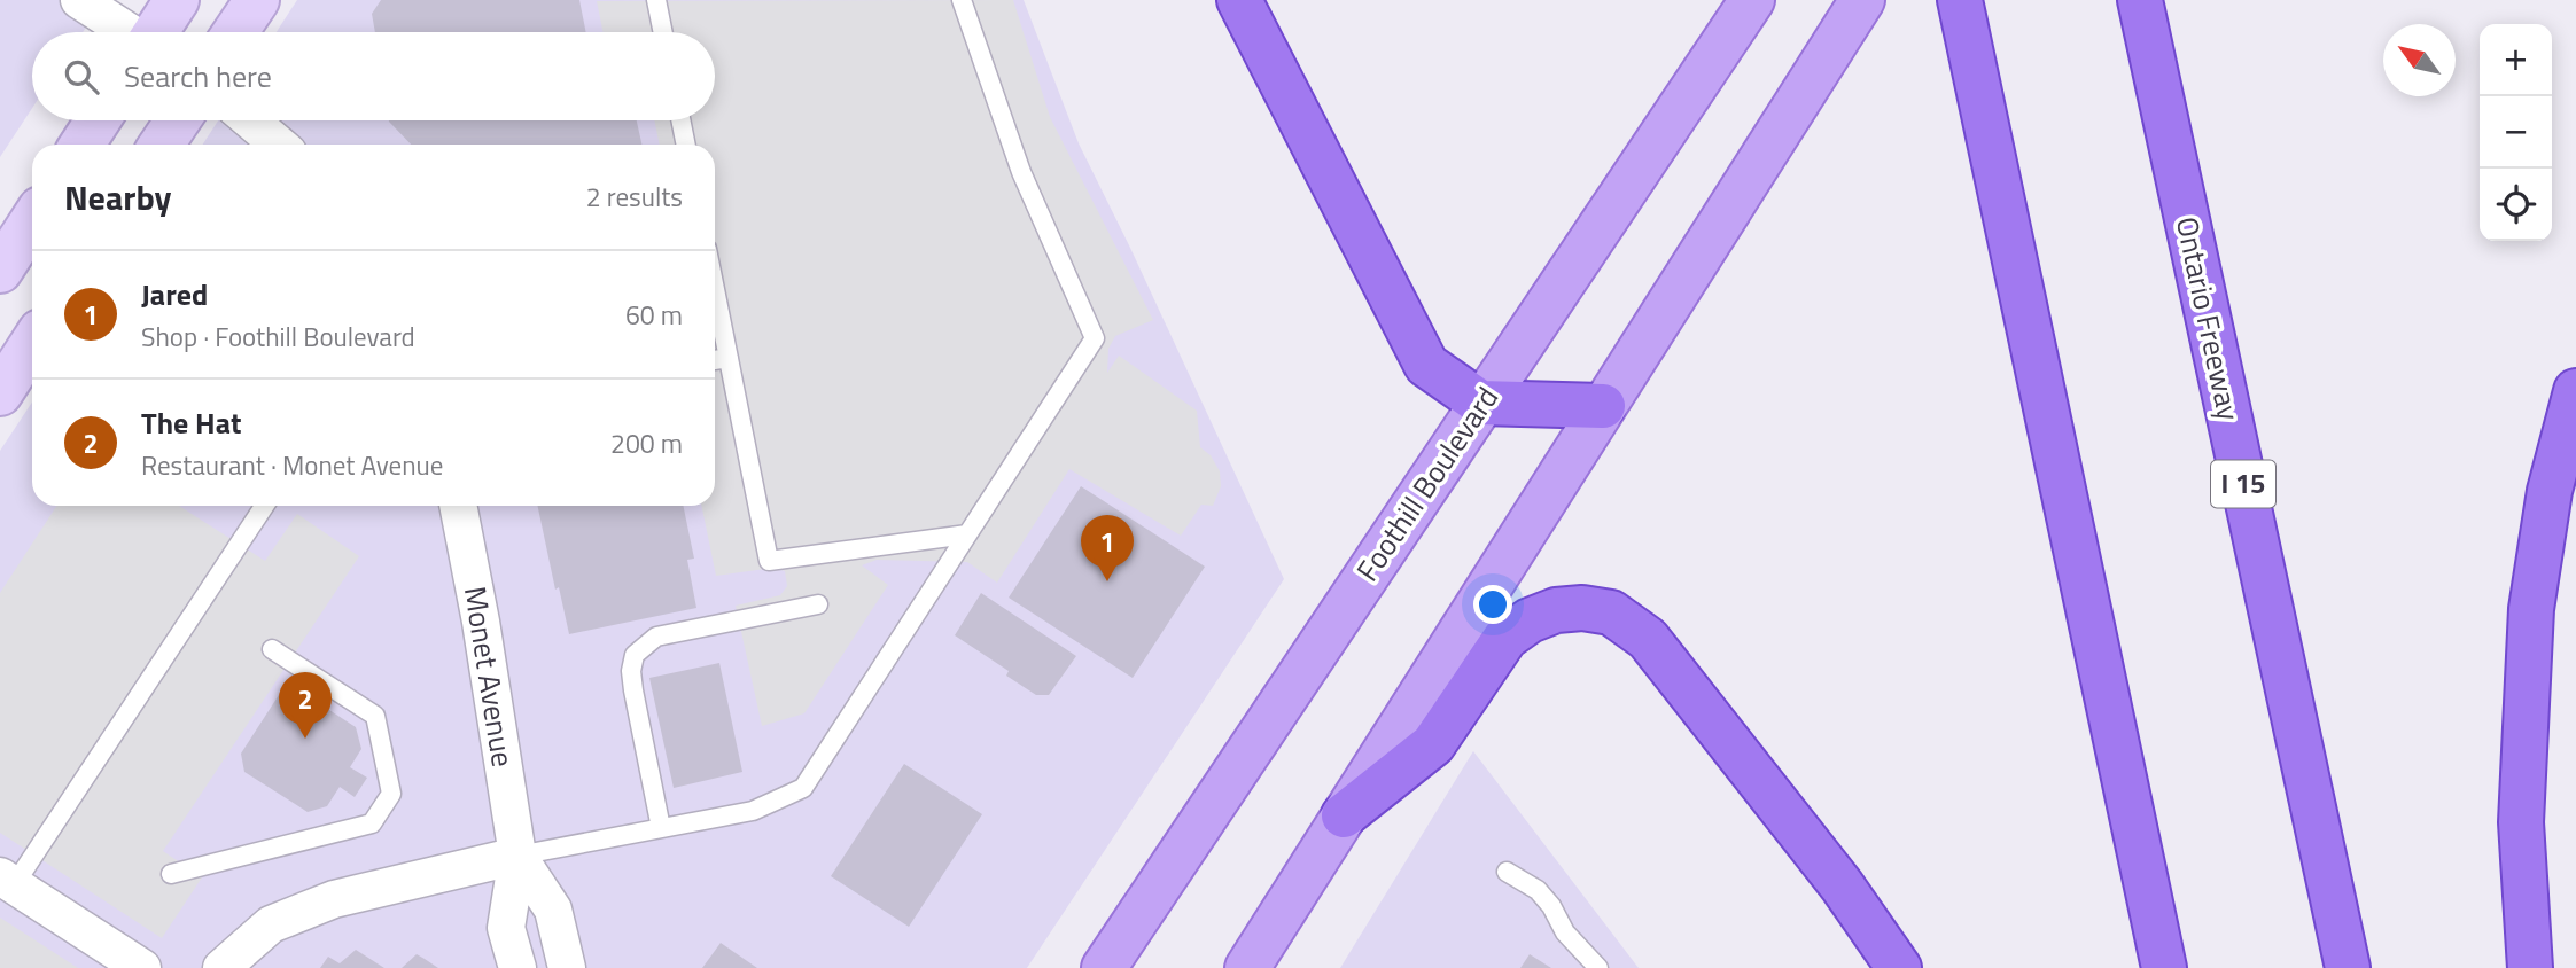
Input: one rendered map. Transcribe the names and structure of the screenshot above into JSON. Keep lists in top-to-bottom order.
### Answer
{
  "streets": {
    "highway": ["Ontario Freeway", "I 15"],
    "main road": ["Foothill Boulevard"],
    "street": ["Monet Avenue"]
  },
  "north": "top left",
  "page": {
    "map_buttons": ["+", "−"],
    "search": "Search here",
    "heading": ["Nearby", "2 results"],
    "list": [
      {
        "mark": "1",
        "name": "Jared",
        "note": "Shop · Foothill Boulevard",
        "value": "60 m"
      },
      {
        "mark": "2",
        "name": "The Hat",
        "note": "Restaurant · Monet Avenue",
        "value": "200 m"
      }
    ],
    "pins": ["1", "2"]
  }
}
